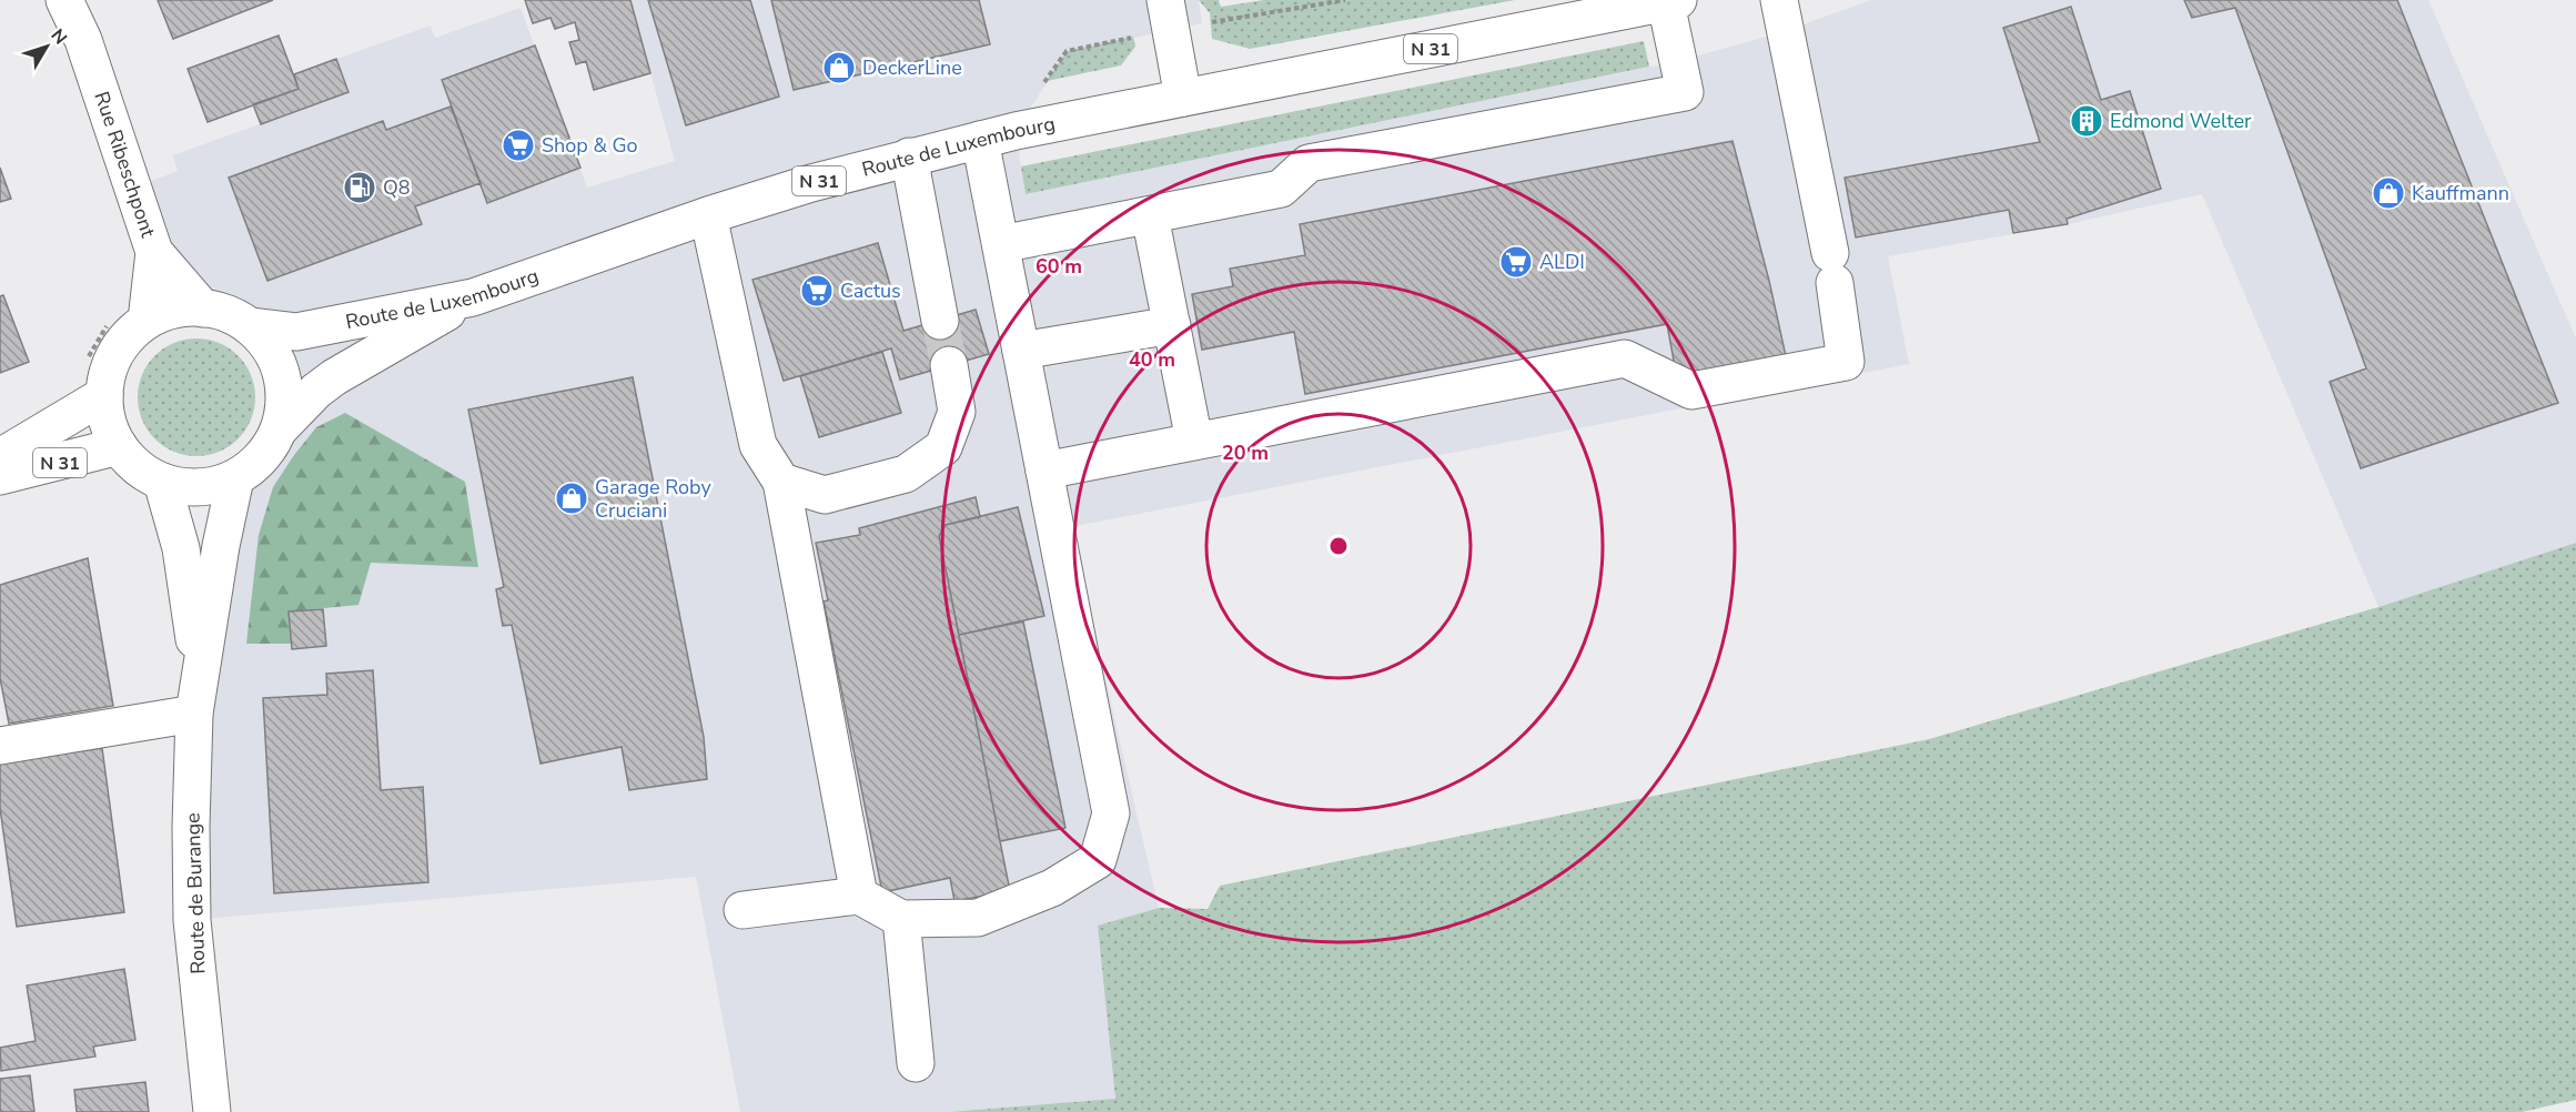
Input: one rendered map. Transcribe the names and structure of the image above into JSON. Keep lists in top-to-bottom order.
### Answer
{
  "streets": {
    "main road": [
      "N 31",
      "Route de Luxembourg",
      "Rue Ribeschpont",
      "Route de Burange"
    ]
  },
  "crossings": [
    ["N 31", "Route de Luxembourg"],
    ["N 31", "Rue Ribeschpont"],
    ["N 31", "Route de Burange"],
    ["Route de Luxembourg", "Rue Ribeschpont"],
    ["Route de Luxembourg", "Route de Burange"],
    ["Rue Ribeschpont", "Route de Burange"]
  ],
  "places": {
    "shop": ["DeckerLine", "Kauffmann", "Garage Roby Cruciani"],
    "building": ["Edmond Welter"],
    "supermarket": ["Shop & Go", "ALDI", "Cactus"],
    "fuel station": ["Q8"]
  },
  "north": "top right",
  "rings": ["60 m", "40 m", "20 m"]
}
